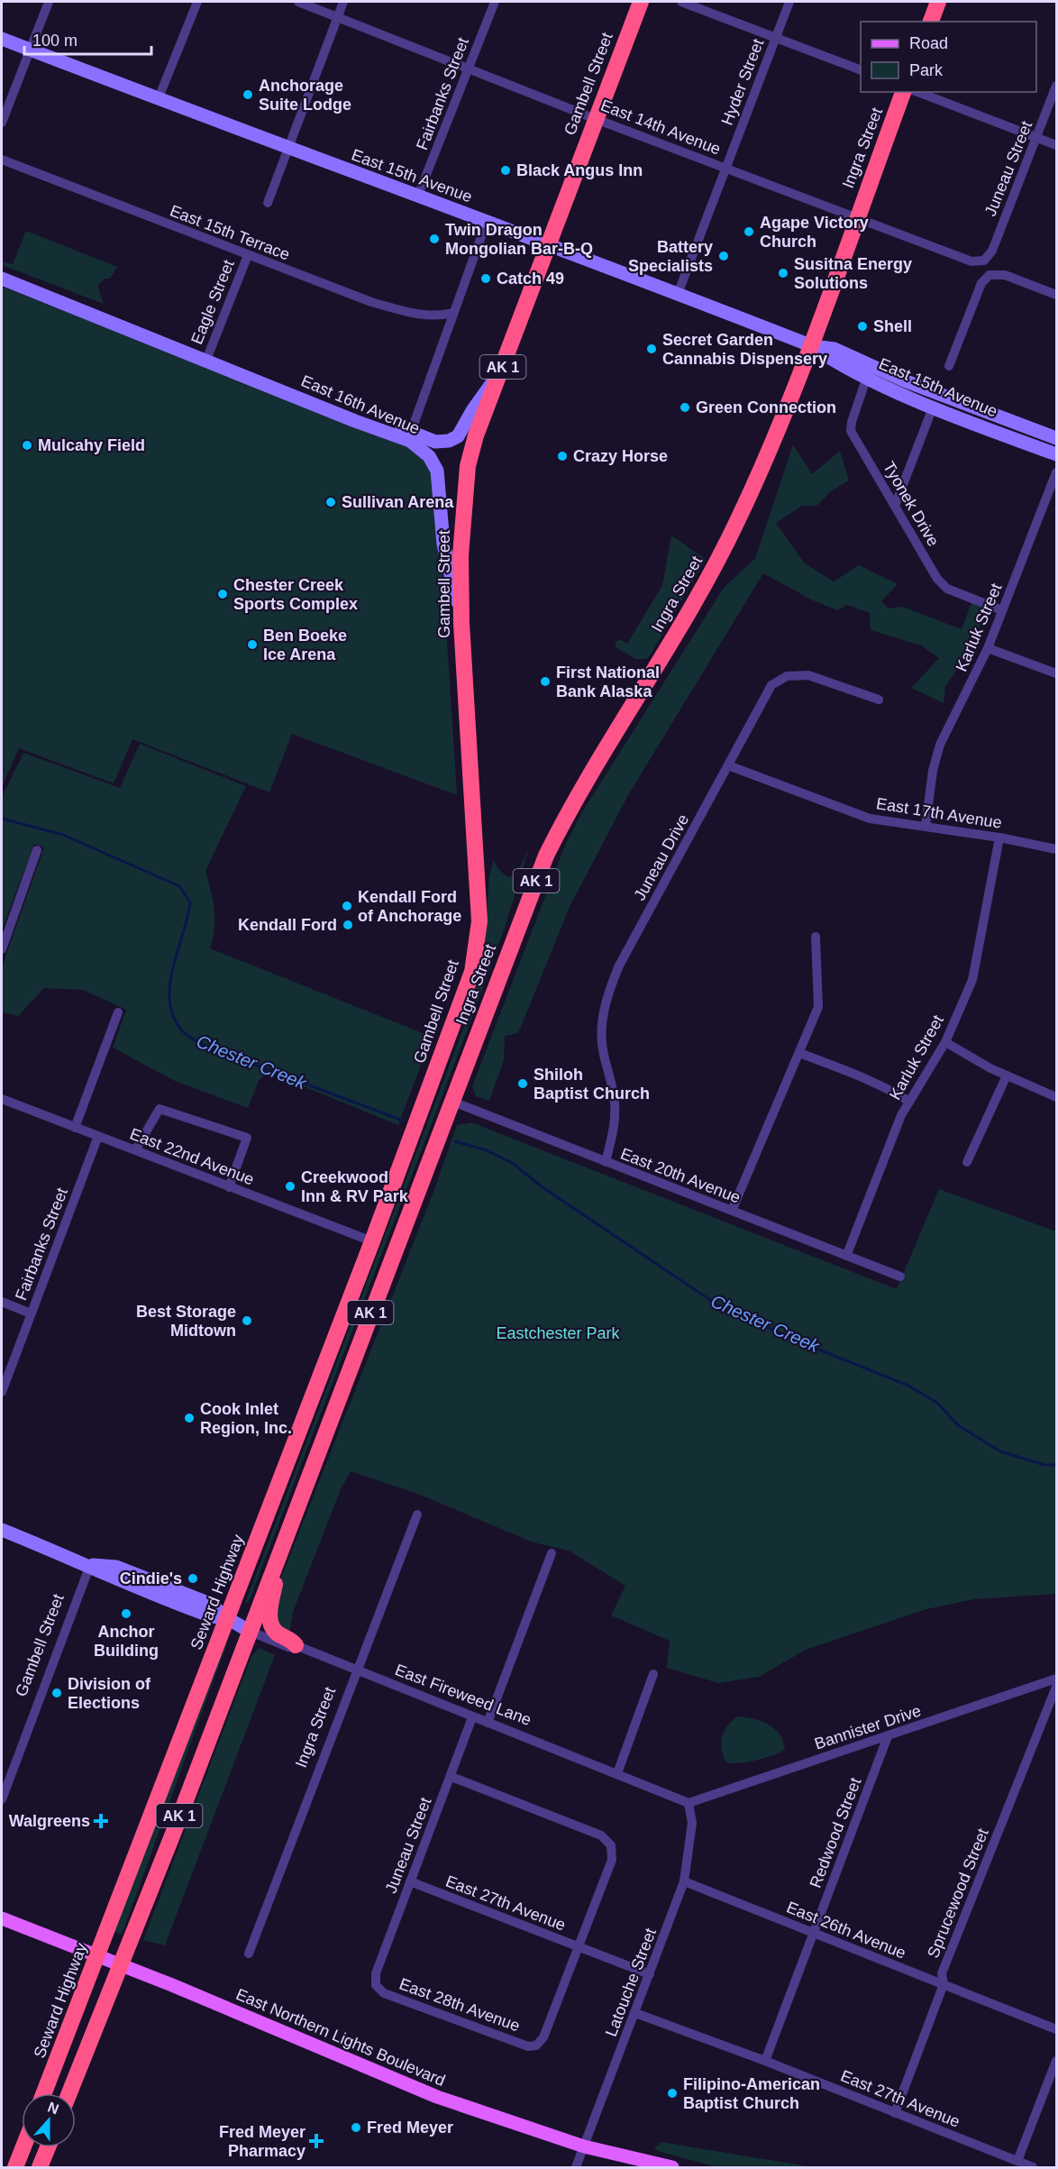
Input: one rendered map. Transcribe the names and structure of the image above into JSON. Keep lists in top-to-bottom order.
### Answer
{
  "streets": {
    "highway": [
      "Gambell Street",
      "Ingra Street",
      "AK 1",
      "Seward Highway"
    ],
    "main road": [
      "East 15th Avenue",
      "East 16th Avenue",
      "East Fireweed Lane",
      "East Northern Lights Boulevard"
    ],
    "street": [
      "Hyder Street",
      "Fairbanks Street",
      "East 14th Avenue",
      "Juneau Street",
      "East 15th Terrace",
      "Eagle Street",
      "Tyonek Drive",
      "Karluk Street",
      "East 17th Avenue",
      "Juneau Drive",
      "East 22nd Avenue",
      "East 20th Avenue",
      "Bannister Drive",
      "Redwood Street",
      "Sprucewood Street",
      "East 27th Avenue",
      "East 26th Avenue",
      "Latouche Street",
      "East 28th Avenue"
    ]
  },
  "crossings": [
    ["Hyder Street", "East 14th Avenue"],
    ["Hyder Street", "East 15th Avenue"],
    ["Gambell Street", "East 14th Avenue"],
    ["Gambell Street", "East 15th Avenue"],
    ["Gambell Street", "East 16th Avenue"],
    ["Gambell Street", "Seward Highway"],
    ["Gambell Street", "East Fireweed Lane"],
    ["Fairbanks Street", "East 14th Avenue"],
    ["Fairbanks Street", "East 15th Avenue"],
    ["Fairbanks Street", "East 22nd Avenue"],
    ["East 14th Avenue", "Ingra Street"],
    ["East 14th Avenue", "Juneau Street"],
    ["Ingra Street", "East 15th Avenue"],
    ["Ingra Street", "AK 1"],
    ["Ingra Street", "East 20th Avenue"],
    ["Ingra Street", "East Fireweed Lane"],
    ["Juneau Street", "East Fireweed Lane"],
    ["Juneau Street", "East 27th Avenue"],
    ["Juneau Street", "East 28th Avenue"],
    ["East 15th Avenue", "Tyonek Drive"],
    ["East 15th Terrace", "Eagle Street"],
    ["Eagle Street", "East 16th Avenue"],
    ["AK 1", "East 20th Avenue"],
    ["AK 1", "East Fireweed Lane"],
    ["AK 1", "East Northern Lights Boulevard"],
    ["Tyonek Drive", "Karluk Street"],
    ["Karluk Street", "East 17th Avenue"],
    ["Karluk Street", "East 20th Avenue"],
    ["East 17th Avenue", "Juneau Drive"],
    ["Juneau Drive", "East 20th Avenue"],
    ["East 22nd Avenue", "Seward Highway"],
    ["Seward Highway", "East Fireweed Lane"],
    ["Seward Highway", "East Northern Lights Boulevard"],
    ["East Fireweed Lane", "Bannister Drive"],
    ["East Fireweed Lane", "Latouche Street"],
    ["Bannister Drive", "Redwood Street"],
    ["Bannister Drive", "Latouche Street"],
    ["Redwood Street", "East 27th Avenue"],
    ["Redwood Street", "East 26th Avenue"],
    ["Sprucewood Street", "East 27th Avenue"],
    ["Sprucewood Street", "East 26th Avenue"],
    ["East 27th Avenue", "Latouche Street"],
    ["East 27th Avenue", "East 28th Avenue"],
    ["East 26th Avenue", "Latouche Street"],
    ["Latouche Street", "East Northern Lights Boulevard"]
  ],
  "water": ["Chester Creek"],
  "parks": ["Eastchester Park"],
  "places": {
    "other": [
      "Anchorage Suite Lodge",
      "Black Angus Inn",
      "Agape Victory Church",
      "Twin Dragon Mongolian Bar-B-Q",
      "Battery Specialists",
      "Susitna Energy Solutions",
      "Catch 49",
      "Shell",
      "Secret Garden Cannabis Dispensery",
      "Green Connection",
      "Mulcahy Field",
      "Crazy Horse",
      "Sullivan Arena",
      "Chester Creek Sports Complex",
      "Ben Boeke Ice Arena",
      "First National Bank Alaska",
      "Kendall Ford of Anchorage",
      "Kendall Ford",
      "Shiloh Baptist Church",
      "Creekwood Inn & RV Park",
      "Best Storage Midtown",
      "Cook Inlet Region, Inc.",
      "Cindie's",
      "Anchor Building",
      "Division of Elections",
      "Filipino-American Baptist Church",
      "Fred Meyer"
    ],
    "health": ["Walgreens", "Fred Meyer Pharmacy"]
  },
  "legend": ["Road", "Park"],
  "scale_bar": "100 m",
  "north": "top"
}
